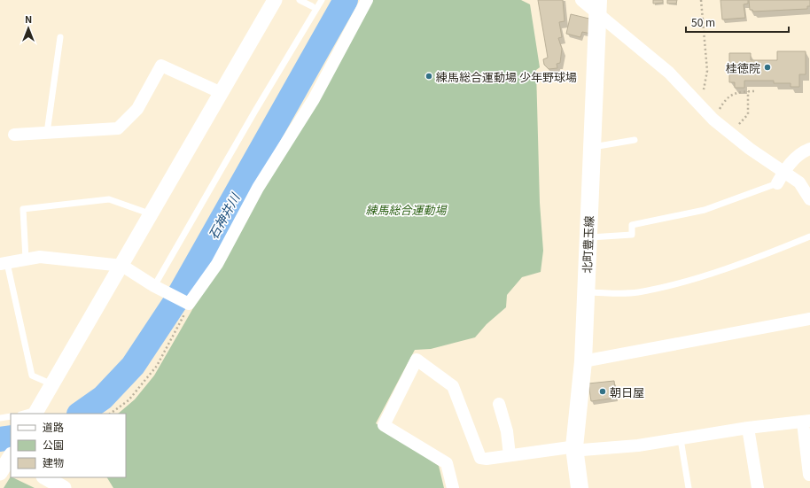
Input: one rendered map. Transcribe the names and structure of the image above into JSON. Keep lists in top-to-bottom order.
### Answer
{
  "streets": {
    "main road": ["北町豊玉線"]
  },
  "water": ["石神井川"],
  "parks": ["練馬総合運動場"],
  "places": ["桂徳院", "練馬総合運動場 少年野球場", "朝日屋"],
  "legend": ["道路", "公園", "建物"],
  "scale_bar": "50 m",
  "north": "top"
}
